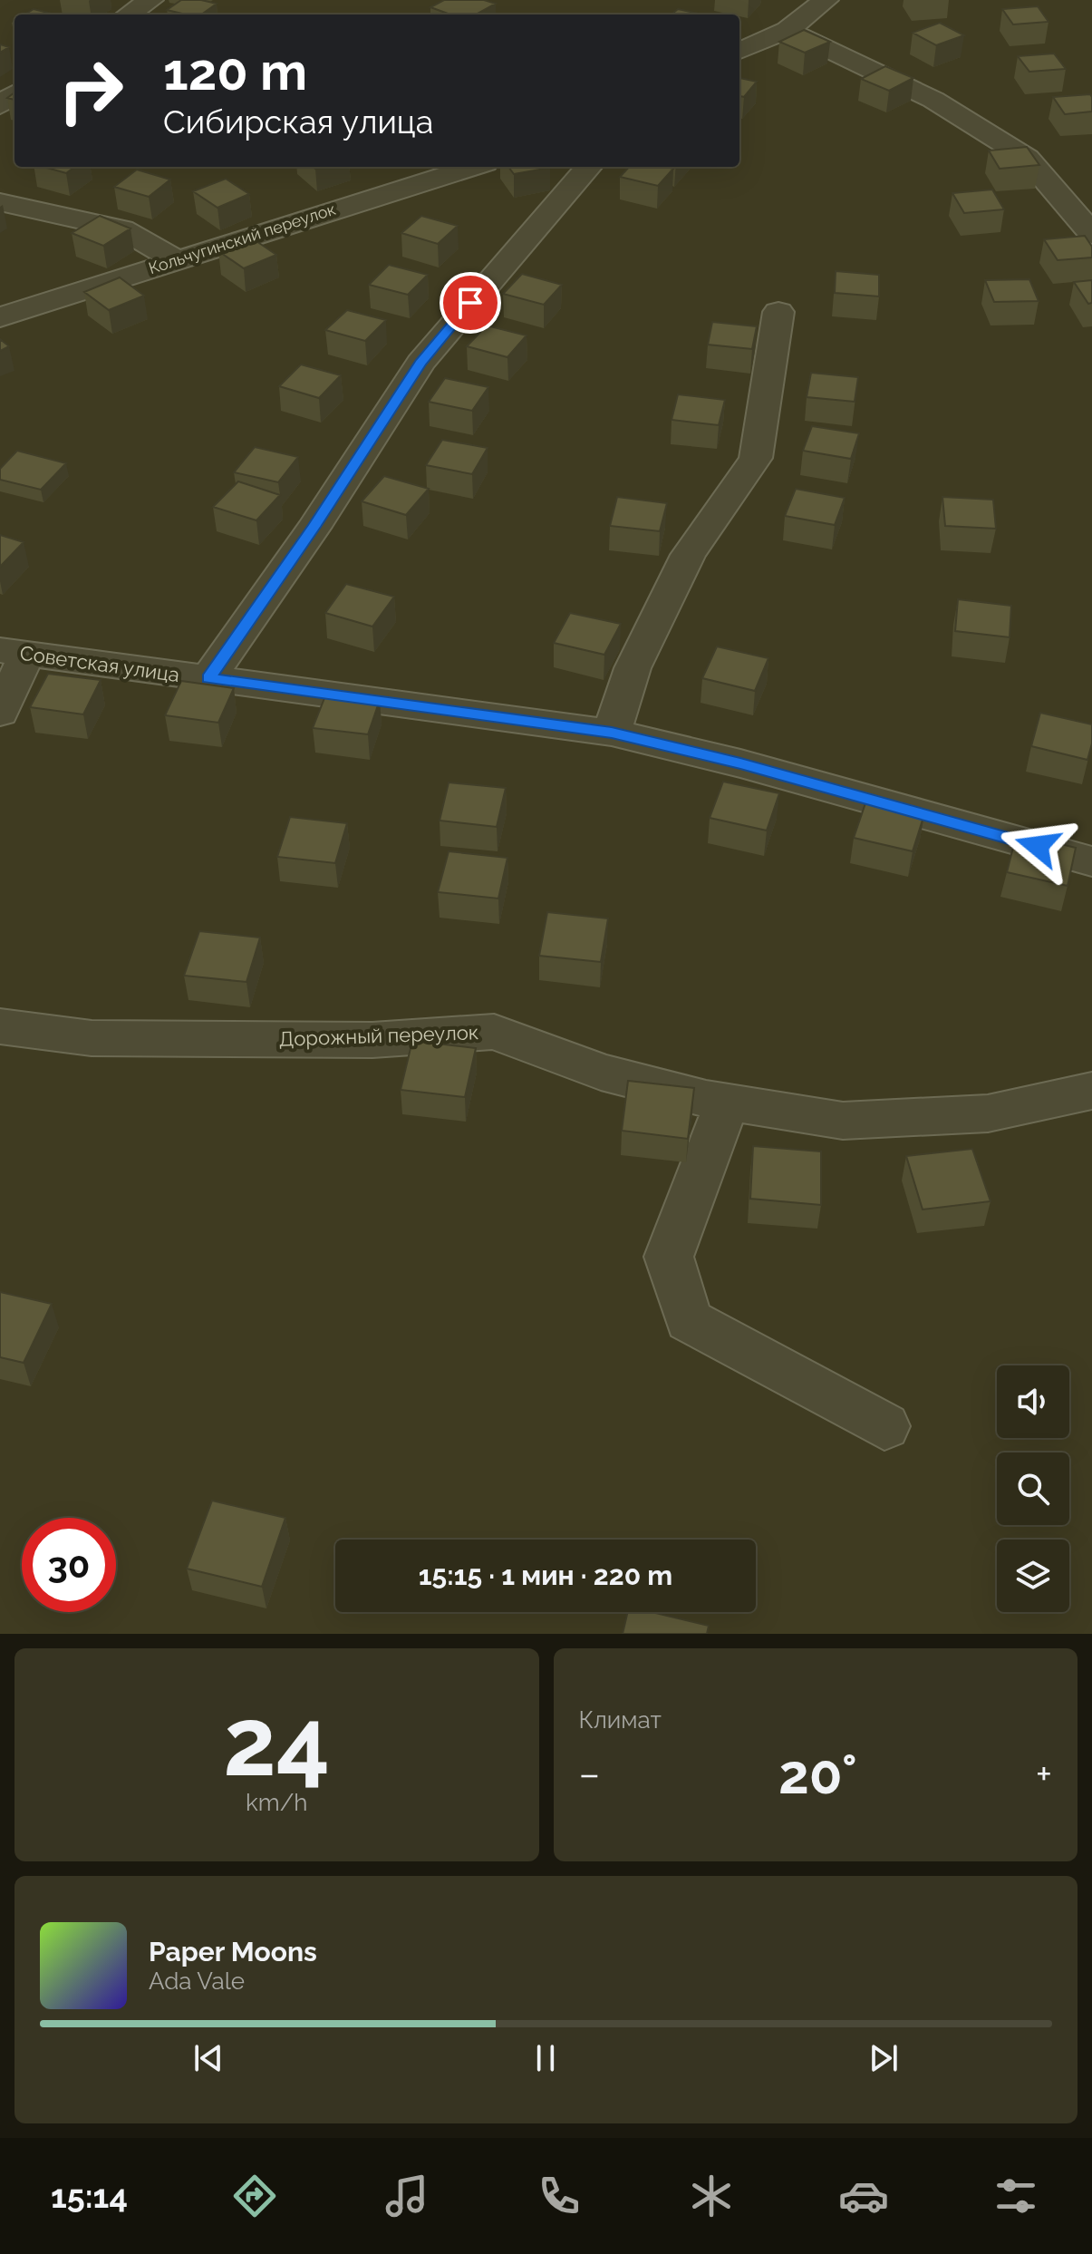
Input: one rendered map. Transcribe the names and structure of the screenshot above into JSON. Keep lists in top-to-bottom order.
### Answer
{
  "streets": {
    "street": ["Кольчугинский переулок", "Советская улица", "Дорожный переулок"]
  },
  "page": {
    "turn": ["120 m", "Сибирская улица"],
    "limit": "30",
    "trip": "15:15 · 1 мин · 220 m",
    "tile": [
      ["24", "km/h"],
      "Климат"
    ],
    "heat": ["−", "20°", "+"],
    "song": ["Paper Moons", "Ada Vale"],
    "tabs": "15:14"
  }
}
